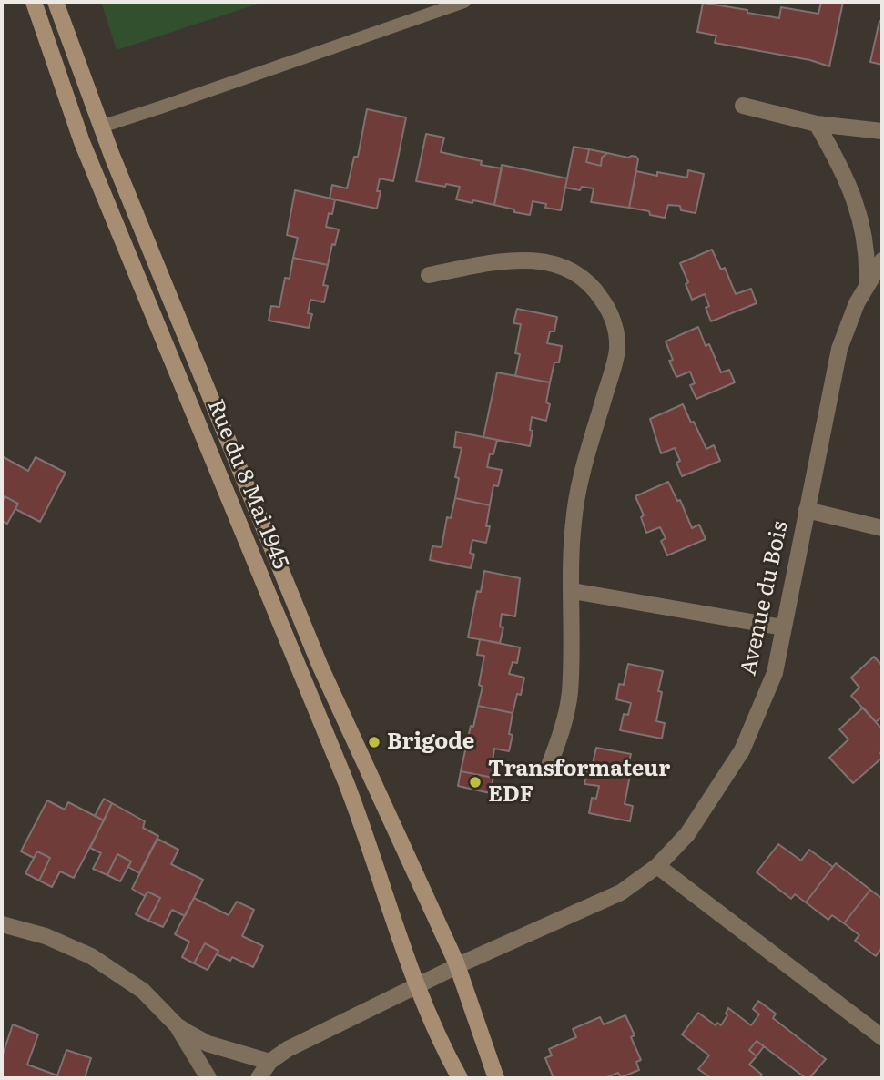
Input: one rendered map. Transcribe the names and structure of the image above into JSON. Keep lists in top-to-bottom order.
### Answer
{
  "streets": {
    "main road": ["Rue du 8 Mai 1945"],
    "street": ["Avenue du Bois"]
  },
  "crossings": [
    ["Rue du 8 Mai 1945", "Avenue du Bois"]
  ],
  "places": ["Brigode", "Transformateur EDF"]
}
